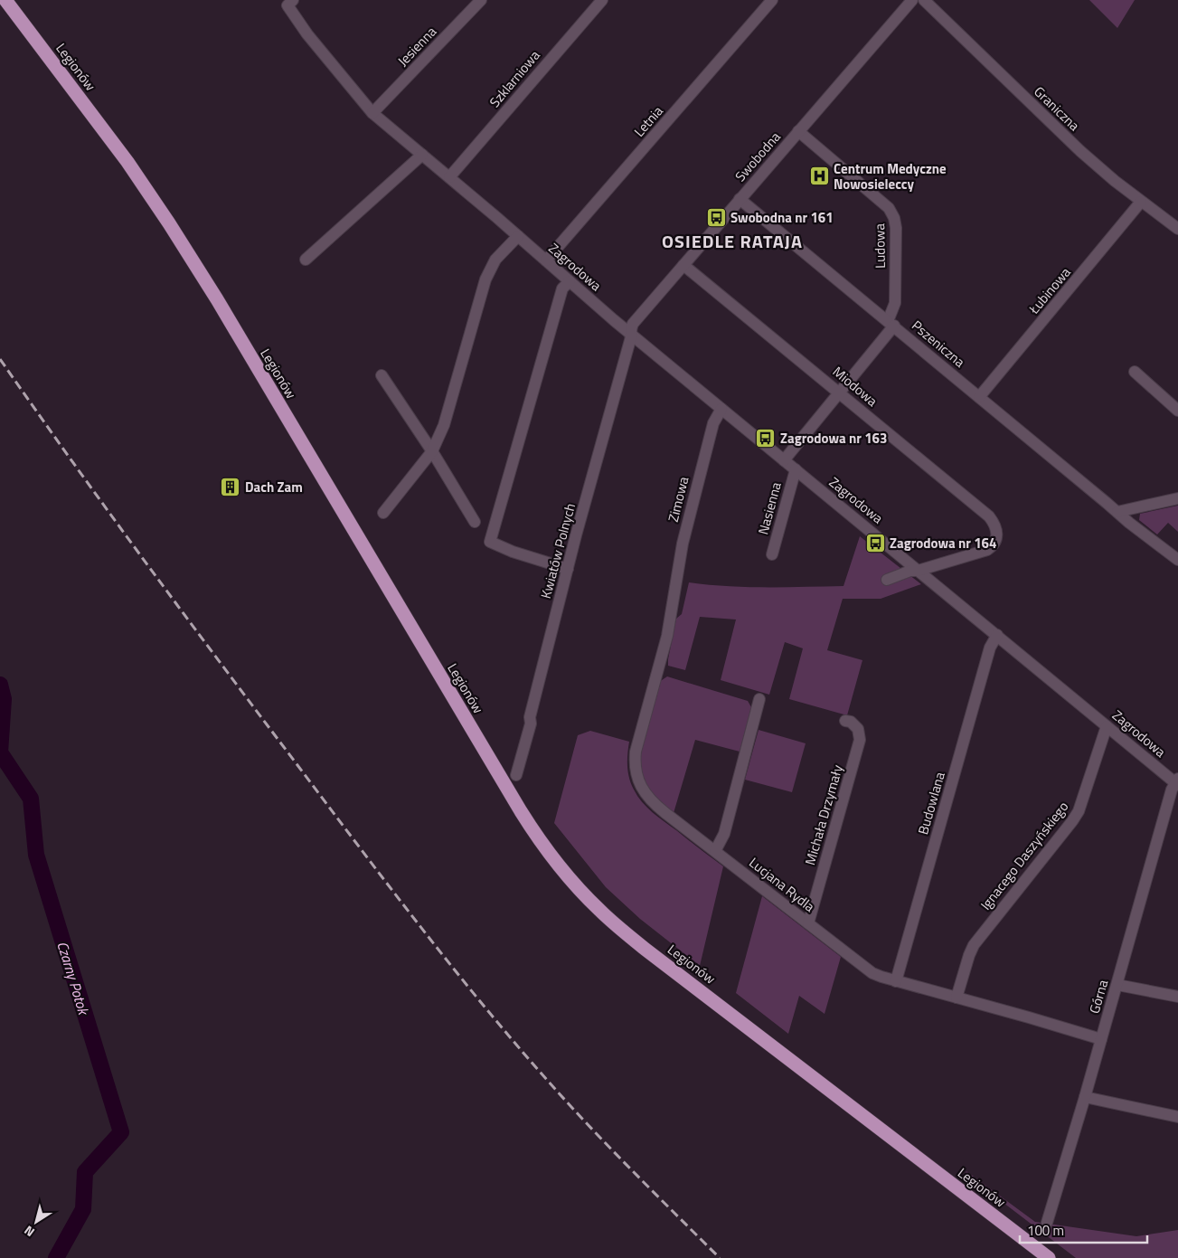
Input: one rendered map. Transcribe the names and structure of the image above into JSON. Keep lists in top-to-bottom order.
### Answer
{
  "streets": {
    "highway": ["Legionów"],
    "street": [
      "Jesienna",
      "Szklarniowa",
      "Graniczna",
      "Letnia",
      "Swobodna",
      "Ludowa",
      "Zagrodowa",
      "Łubinowa",
      "Pszeniczna",
      "Miodowa",
      "Zimowa",
      "Nasienna",
      "Kwiatów Polnych",
      "Budowlana",
      "Michała Drzymały",
      "Ignacego Daszyńskiego",
      "Lucjana Rydla",
      "Górna"
    ]
  },
  "crossings": [
    ["Jesienna", "Zagrodowa"],
    ["Szklarniowa", "Zagrodowa"],
    ["Graniczna", "Łubinowa"],
    ["Letnia", "Zagrodowa"],
    ["Swobodna", "Ludowa"],
    ["Swobodna", "Zagrodowa"],
    ["Swobodna", "Pszeniczna"],
    ["Swobodna", "Miodowa"],
    ["Swobodna", "Kwiatów Polnych"],
    ["Ludowa", "Pszeniczna"],
    ["Zagrodowa", "Miodowa"],
    ["Zagrodowa", "Zimowa"],
    ["Zagrodowa", "Nasienna"],
    ["Zagrodowa", "Kwiatów Polnych"],
    ["Zagrodowa", "Budowlana"],
    ["Zagrodowa", "Ignacego Daszyńskiego"],
    ["Zagrodowa", "Górna"],
    ["Łubinowa", "Pszeniczna"],
    ["Zimowa", "Lucjana Rydla"],
    ["Budowlana", "Lucjana Rydla"],
    ["Michała Drzymały", "Lucjana Rydla"],
    ["Ignacego Daszyńskiego", "Lucjana Rydla"],
    ["Lucjana Rydla", "Górna"]
  ],
  "districts": ["OSIEDLE RATAJA"],
  "water": ["Czarny Potok"],
  "places": {
    "hospital": ["Centrum Medyczne Nowosieleccy"],
    "bus stop": ["Swobodna nr 161", "Zagrodowa nr 163", "Zagrodowa nr 164"],
    "building": ["Dach Zam"]
  },
  "scale_bar": "100 m",
  "north": "bottom left"
}
